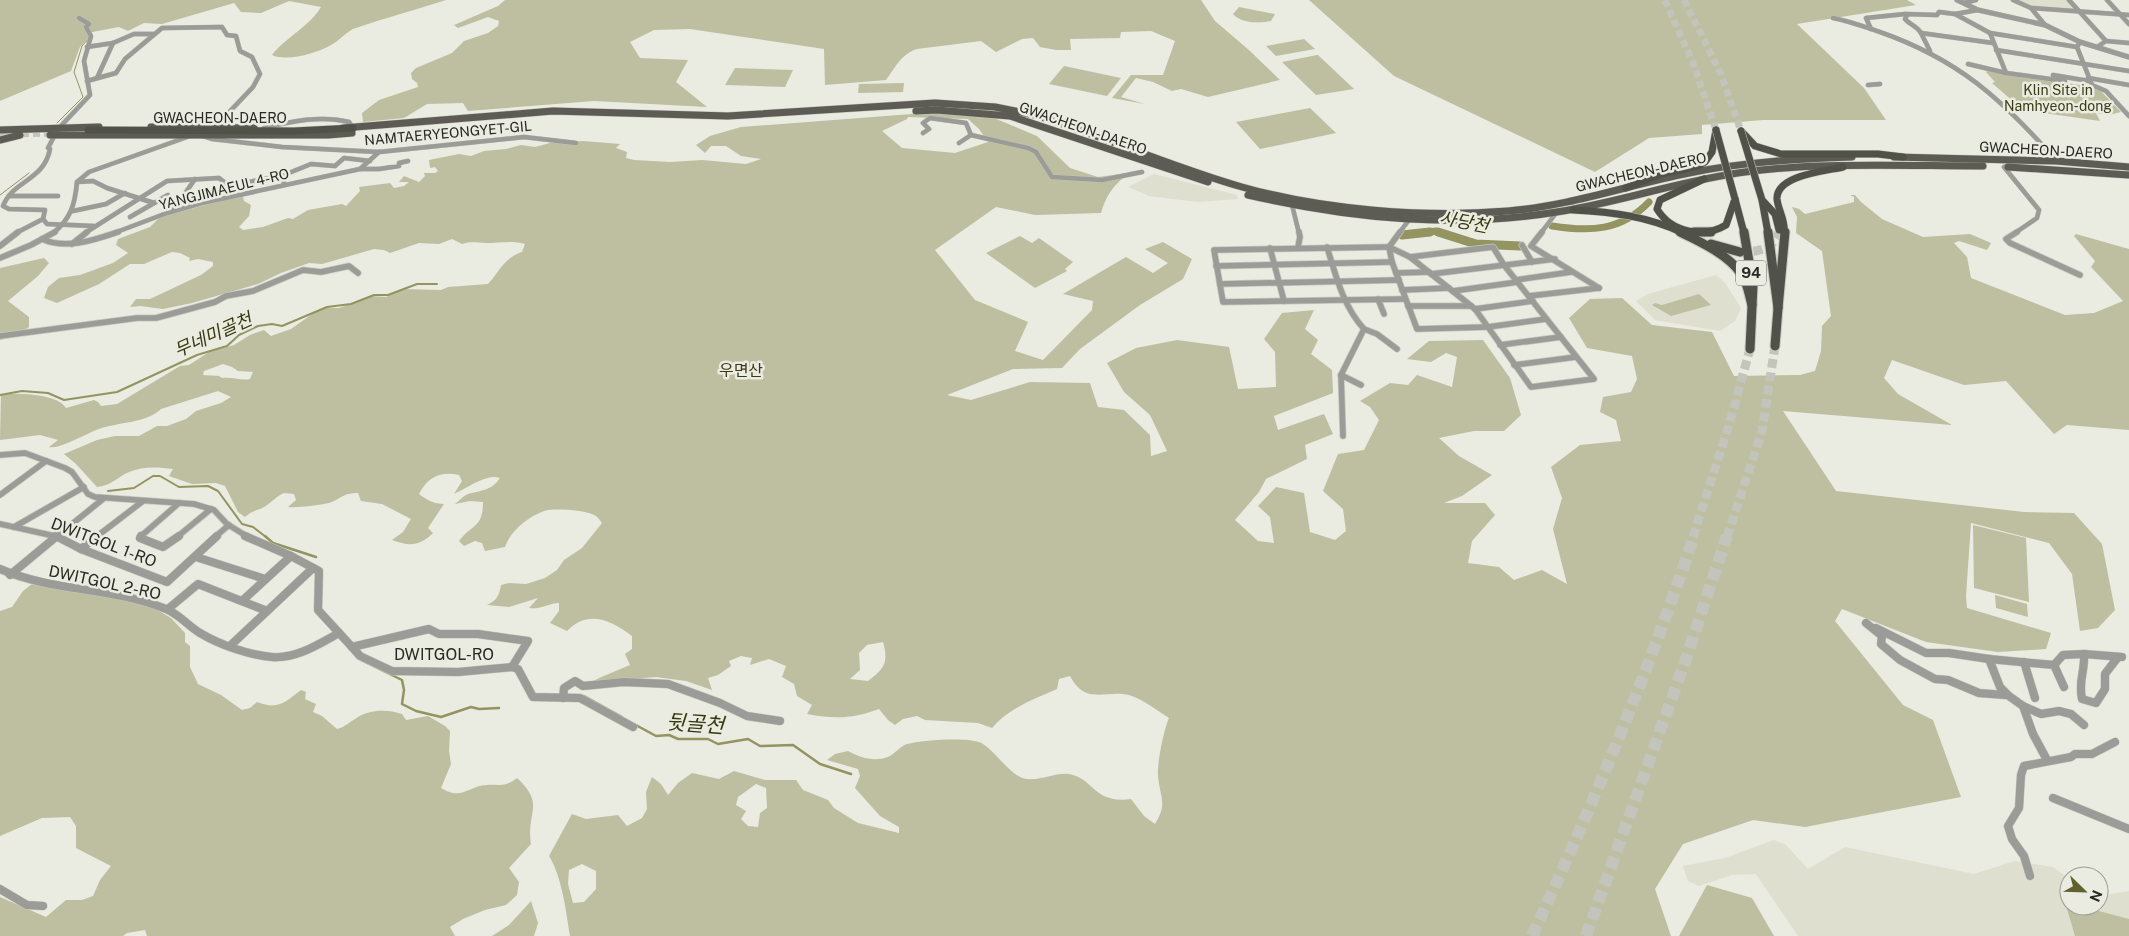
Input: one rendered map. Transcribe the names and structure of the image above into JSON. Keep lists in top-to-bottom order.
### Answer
{
  "streets": {
    "highway": ["GWACHEON-DAERO", "94"],
    "street": [
      "NAMTAERYEONGYET-GIL",
      "YANGJIMAEUL 4-RO",
      "DWITGOL 1-RO",
      "DWITGOL 2-RO",
      "DWITGOL-RO"
    ]
  },
  "crossings": [
    ["GWACHEON-DAERO", "NAMTAERYEONGYET-GIL"],
    ["GWACHEON-DAERO", "94"],
    ["NAMTAERYEONGYET-GIL", "YANGJIMAEUL 4-RO"],
    ["DWITGOL 2-RO", "DWITGOL-RO"]
  ],
  "water": ["사당천", "무네미골천", "뒷골천"],
  "parks": ["Klin Site in Namhyeon-dong", "우면산"],
  "north": "bottom right"
}
